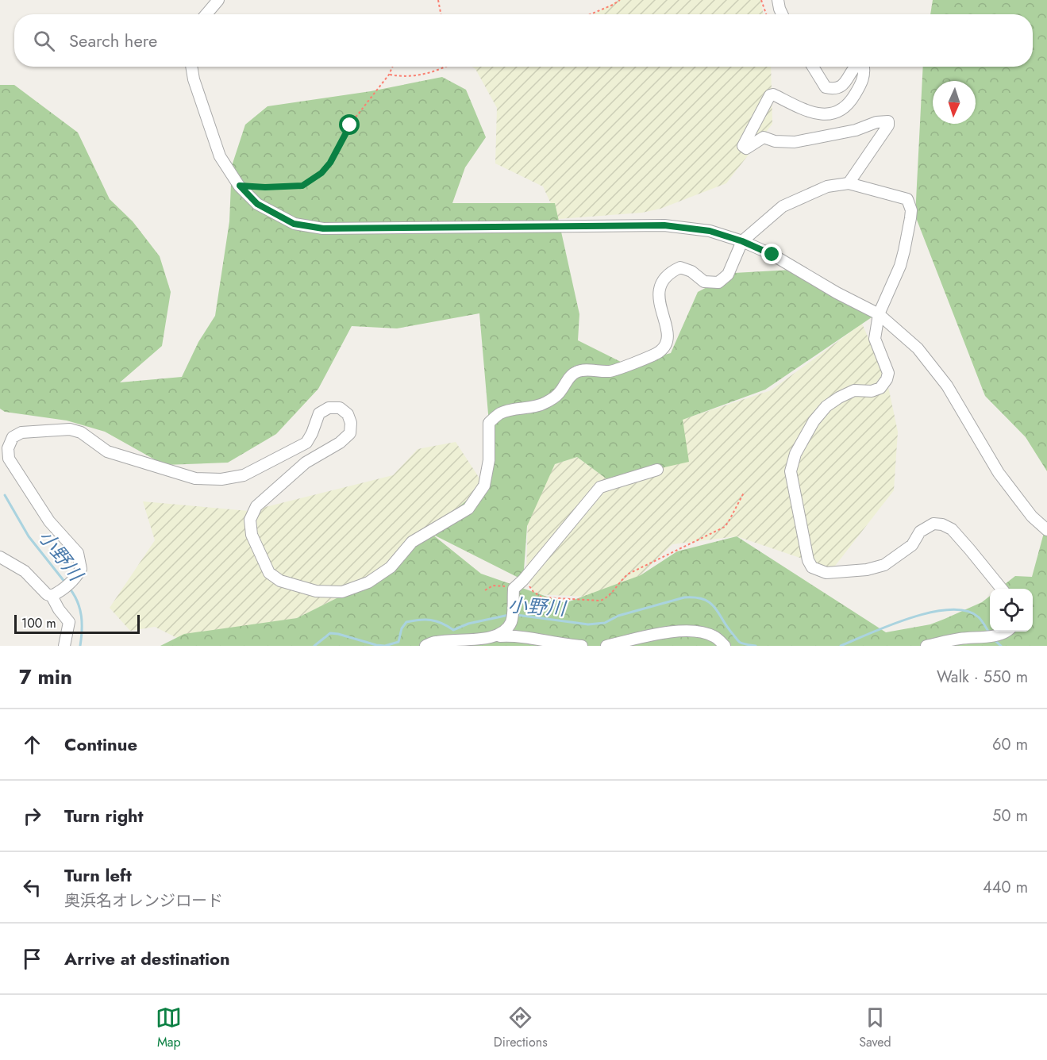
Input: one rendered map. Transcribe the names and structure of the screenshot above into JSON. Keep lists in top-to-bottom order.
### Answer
{
  "water": ["小野川"],
  "scale_bar": "100 m",
  "north": "bottom",
  "page": {
    "search": "Search here",
    "scale": "100 m",
    "heading": ["7 min", "Walk · 550 m"],
    "list": [
      ["Continue", "60 m"],
      ["Turn right", "50 m"],
      ["Turn left", "奥浜名オレンジロード", "440 m"],
      "Arrive at destination"
    ],
    "nav": ["Map", "Directions", "Saved"]
  }
}
